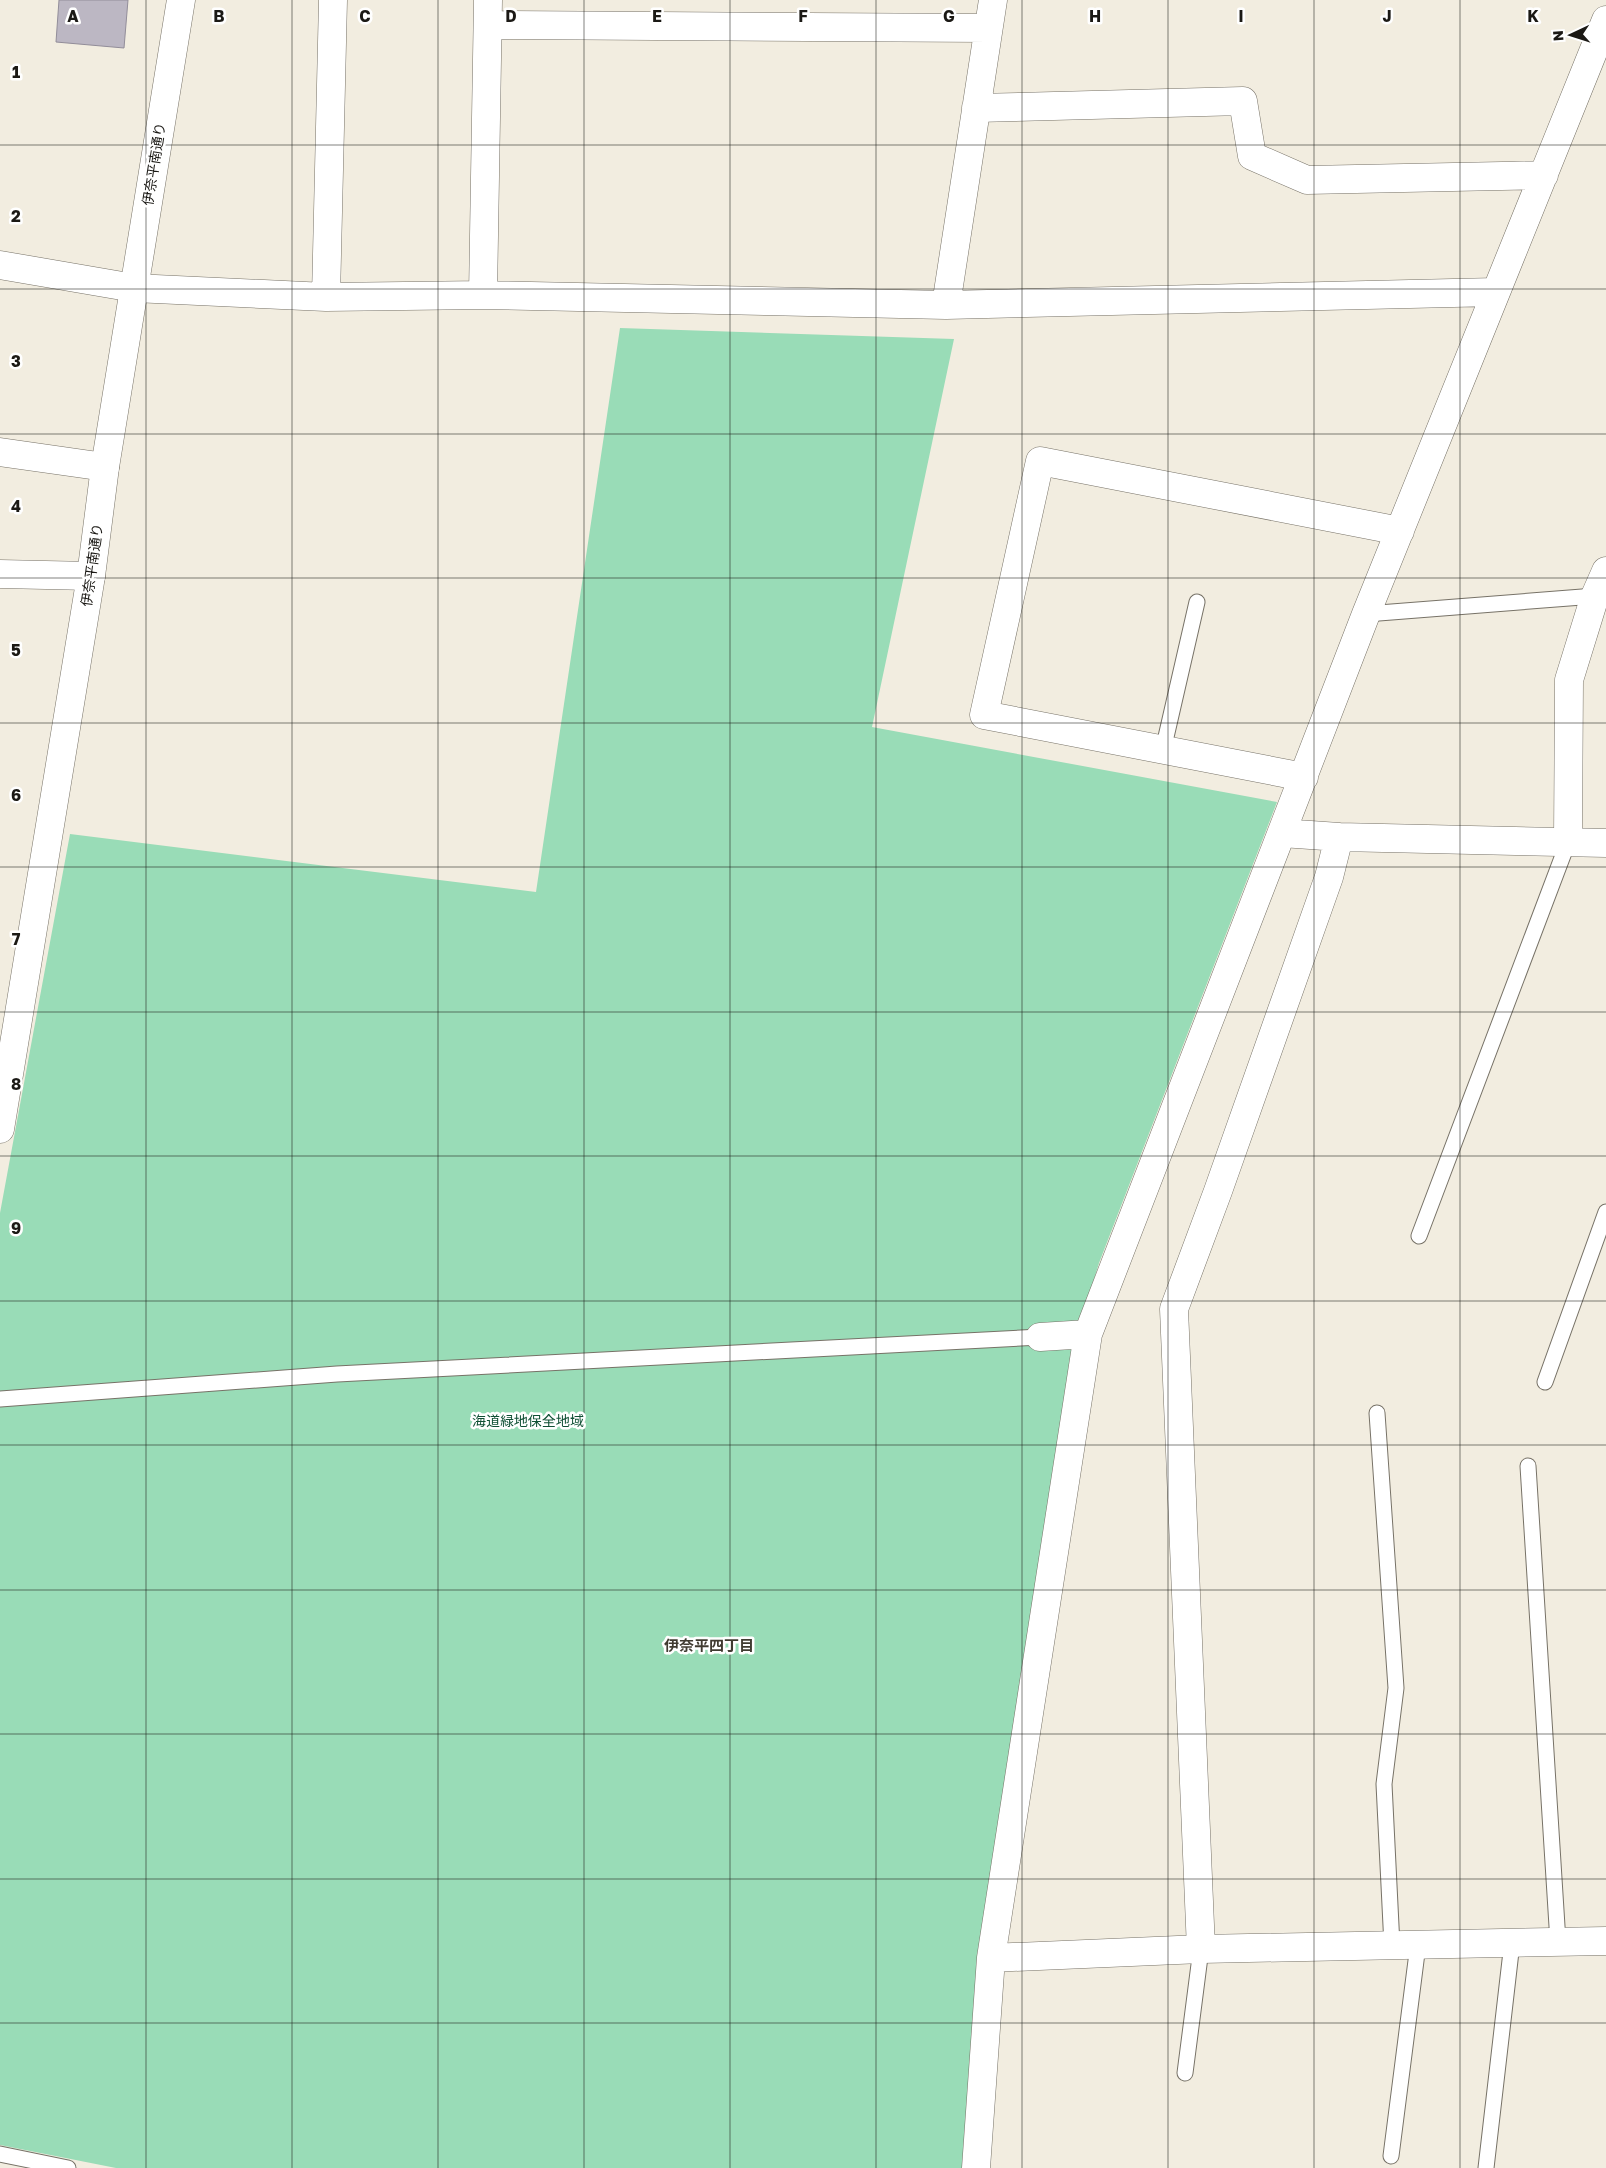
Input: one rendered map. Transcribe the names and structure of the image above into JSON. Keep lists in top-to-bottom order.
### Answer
{
  "streets": {
    "street": ["伊奈平南通り"]
  },
  "districts": ["伊奈平四丁目"],
  "parks": ["海道緑地保全地域"],
  "north": "left",
  "grid": {
    "columns": [
      "A",
      "B",
      "C",
      "D",
      "E",
      "F",
      "G",
      "H",
      "I",
      "J",
      "K"
    ],
    "rows": [
      "1",
      "2",
      "3",
      "4",
      "5",
      "6",
      "7",
      "8",
      "9"
    ]
  }
}
